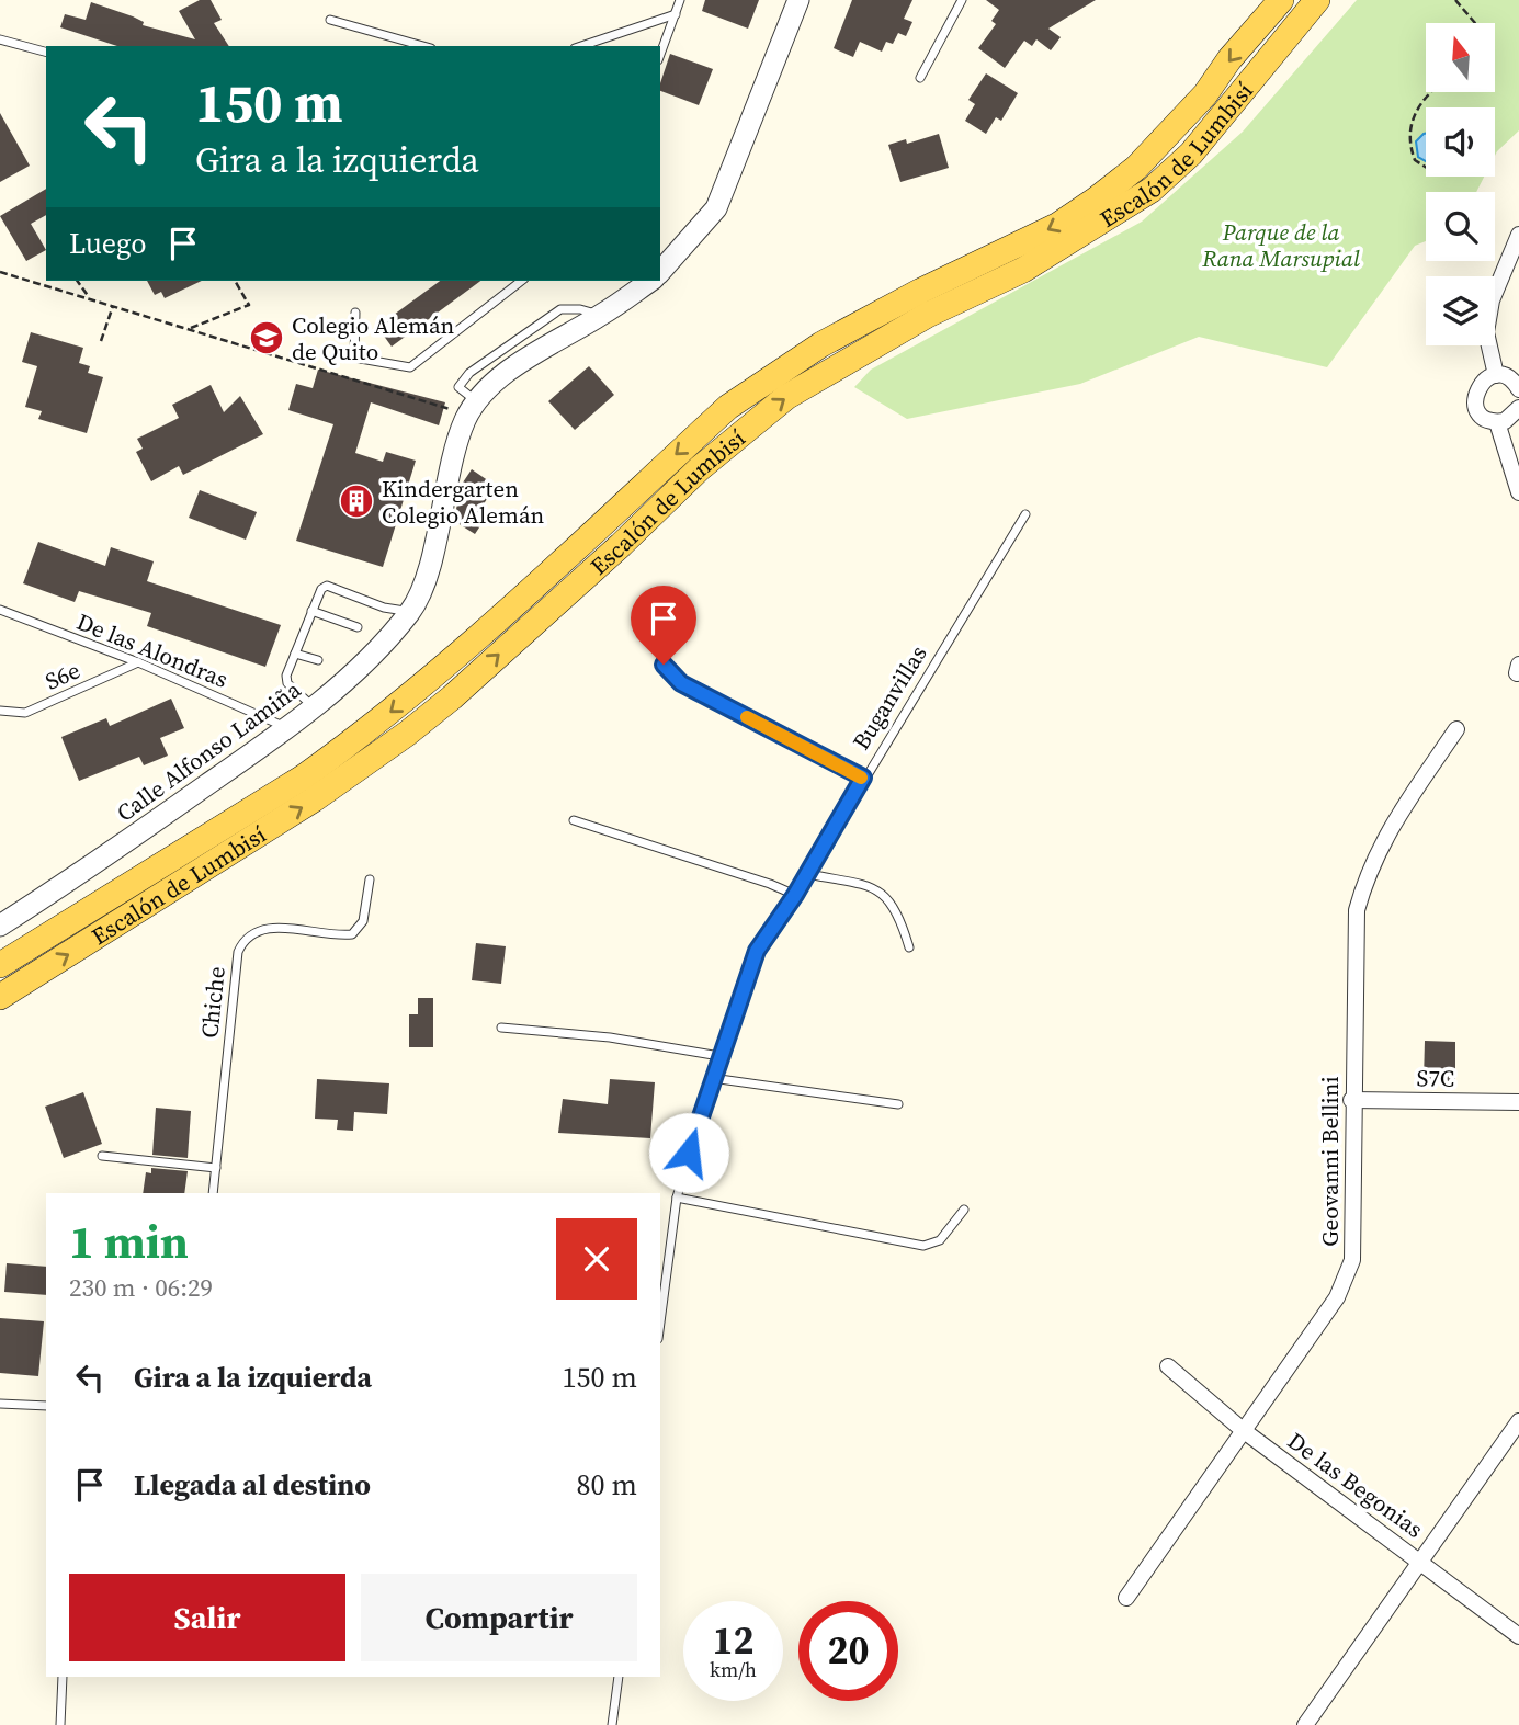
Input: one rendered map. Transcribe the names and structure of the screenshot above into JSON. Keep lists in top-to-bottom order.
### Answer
{
  "streets": {
    "main road": ["Escalón de Lumbisí"],
    "street": [
      "Calle Alfonso Lamiña",
      "S7C",
      "Geovanni Bellini",
      "De las Begonias"
    ],
    "lane": [
      "De las Alondras",
      "S6e",
      "Buganvillas",
      "Chiche"
    ]
  },
  "crossings": [
    ["De las Alondras", "S6e"],
    ["De las Alondras", "Calle Alfonso Lamiña"],
    ["S7C", "Geovanni Bellini"],
    ["Geovanni Bellini", "De las Begonias"]
  ],
  "parks": ["Parque de la Rana Marsupial"],
  "places": {
    "school or university": ["Colegio Alemán de Quito"],
    "building": ["Kindergarten Colegio Alemán"]
  },
  "north": "top",
  "page": {
    "turn": ["150 m", "Gira a la izquierda"],
    "then": "Luego",
    "heading": ["1 min", "230 m · 06:29"],
    "list": [
      {
        "name": "Gira a la izquierda",
        "value": "150 m"
      },
      {
        "name": "Llegada al destino",
        "value": "80 m"
      }
    ],
    "buttons": ["Salir", "Compartir"],
    "speed": "12 km/h",
    "limit": "20"
  }
}
